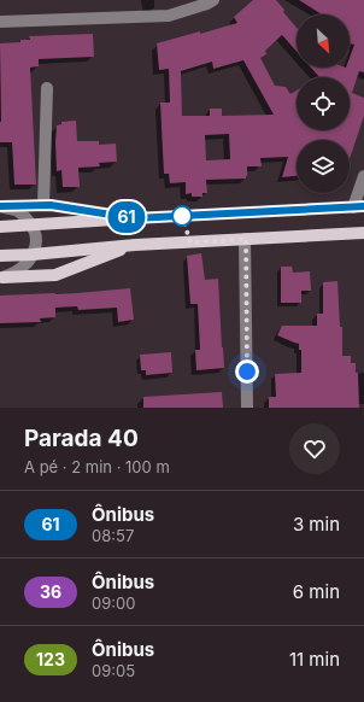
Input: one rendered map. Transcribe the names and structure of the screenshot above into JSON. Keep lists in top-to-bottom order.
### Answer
{
  "lines": ["bus line 61"],
  "north": "bottom right",
  "page": {
    "on_map": "61",
    "heading": ["Parada 40", "A pé · 2 min · 100 m"],
    "list": [
      {
        "mark": "61",
        "name": "Ônibus",
        "note": "08:57",
        "value": "3 min"
      },
      {
        "mark": "36",
        "name": "Ônibus",
        "note": "09:00",
        "value": "6 min"
      },
      {
        "mark": "123",
        "name": "Ônibus",
        "note": "09:05",
        "value": "11 min"
      }
    ]
  }
}
